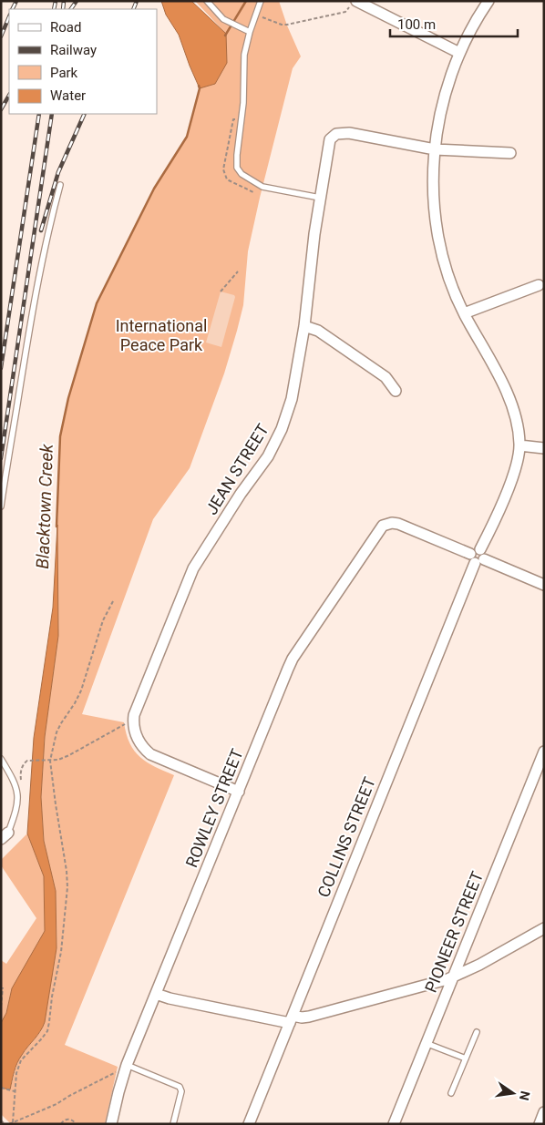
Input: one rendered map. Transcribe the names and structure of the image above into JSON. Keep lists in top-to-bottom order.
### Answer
{
  "streets": {
    "street": [
      "JEAN STREET",
      "ROWLEY STREET",
      "COLLINS STREET",
      "PIONEER STREET"
    ]
  },
  "crossings": [
    ["JEAN STREET", "COLLINS STREET"],
    ["ROWLEY STREET", "COLLINS STREET"]
  ],
  "water": ["Blacktown Creek"],
  "parks": ["International Peace Park"],
  "legend": [
    "Road",
    "Railway",
    "Park",
    "Water"
  ],
  "scale_bar": "100 m",
  "north": "right"
}
